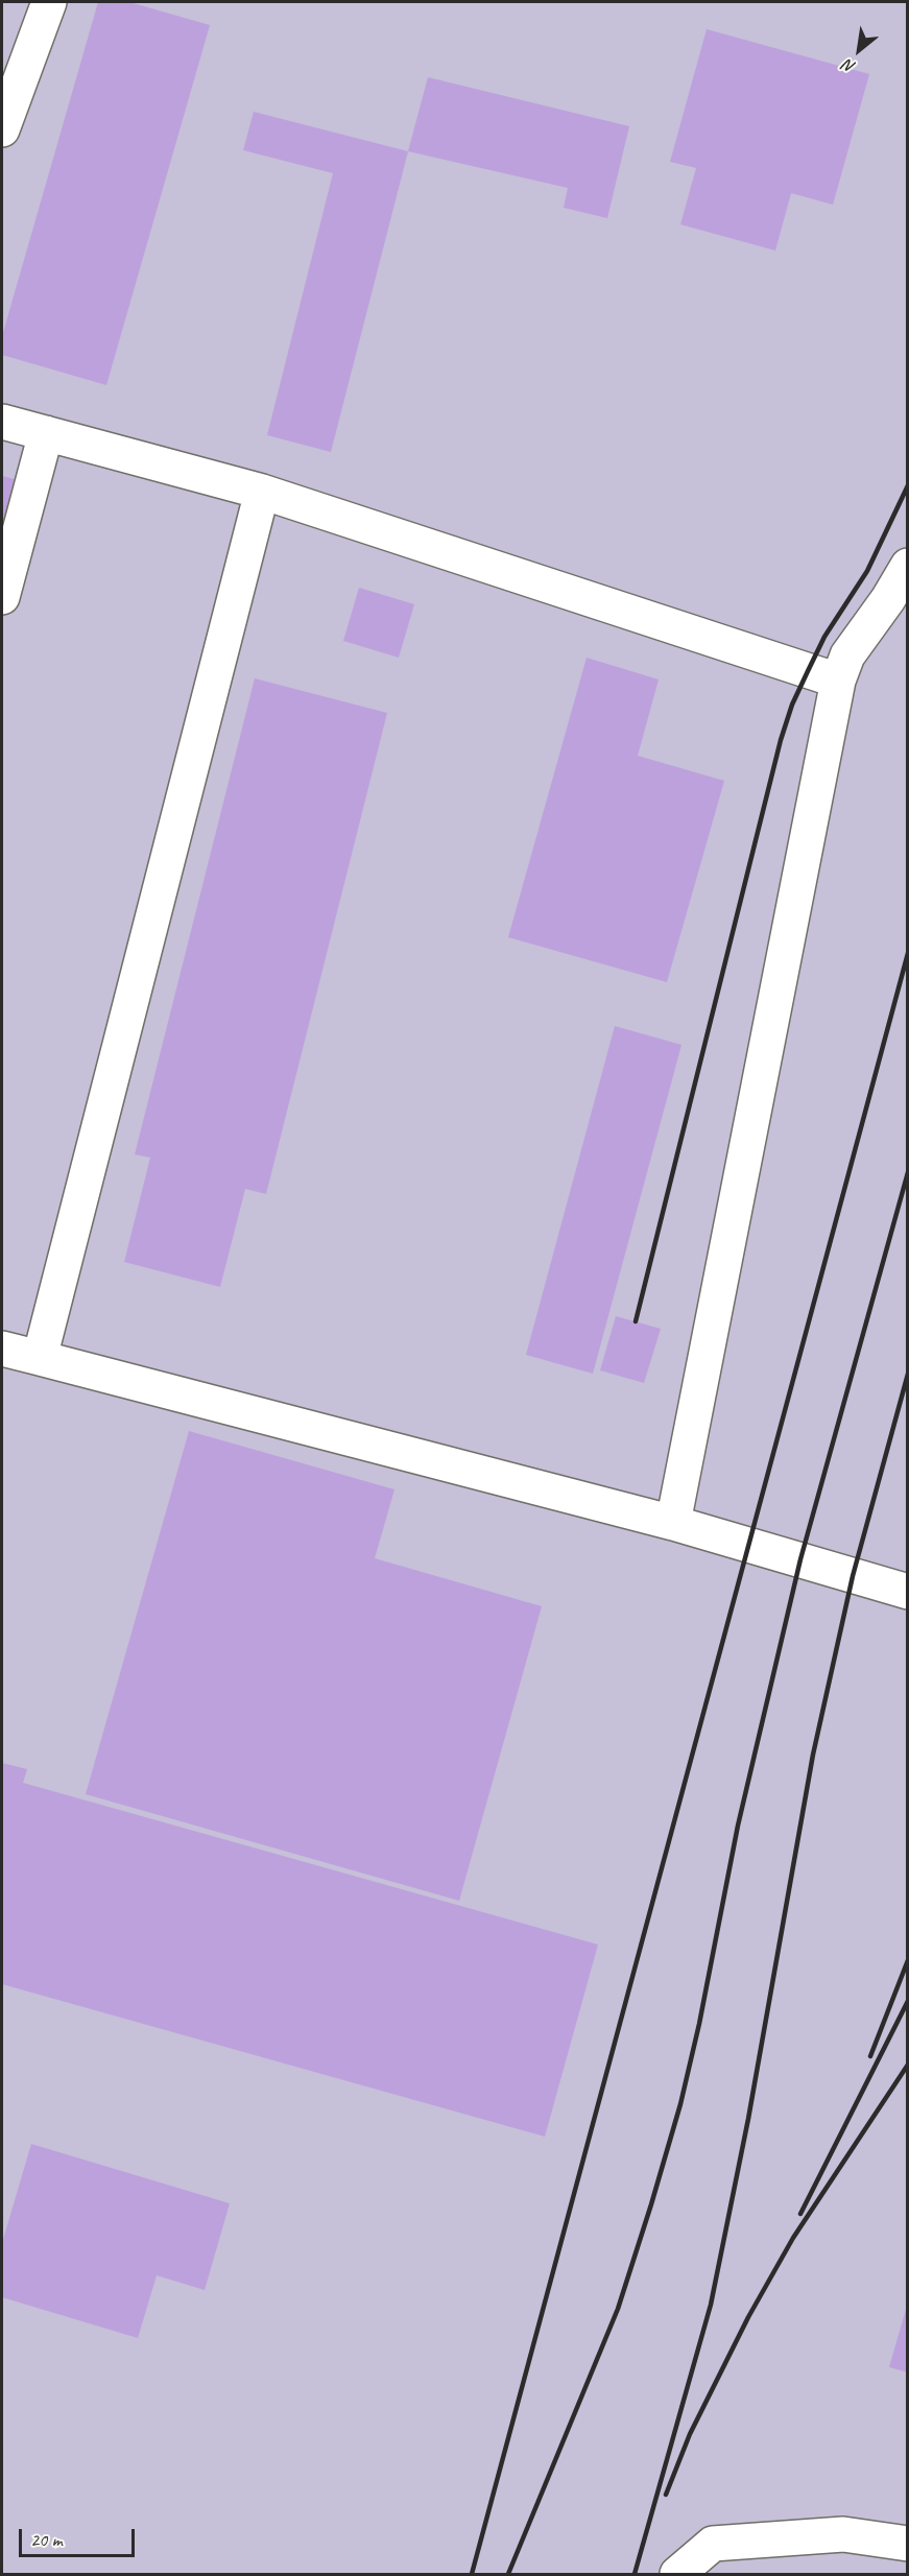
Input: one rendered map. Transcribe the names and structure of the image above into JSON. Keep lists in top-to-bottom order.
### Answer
{
  "scale_bar": "20 m",
  "north": "bottom left"
}
